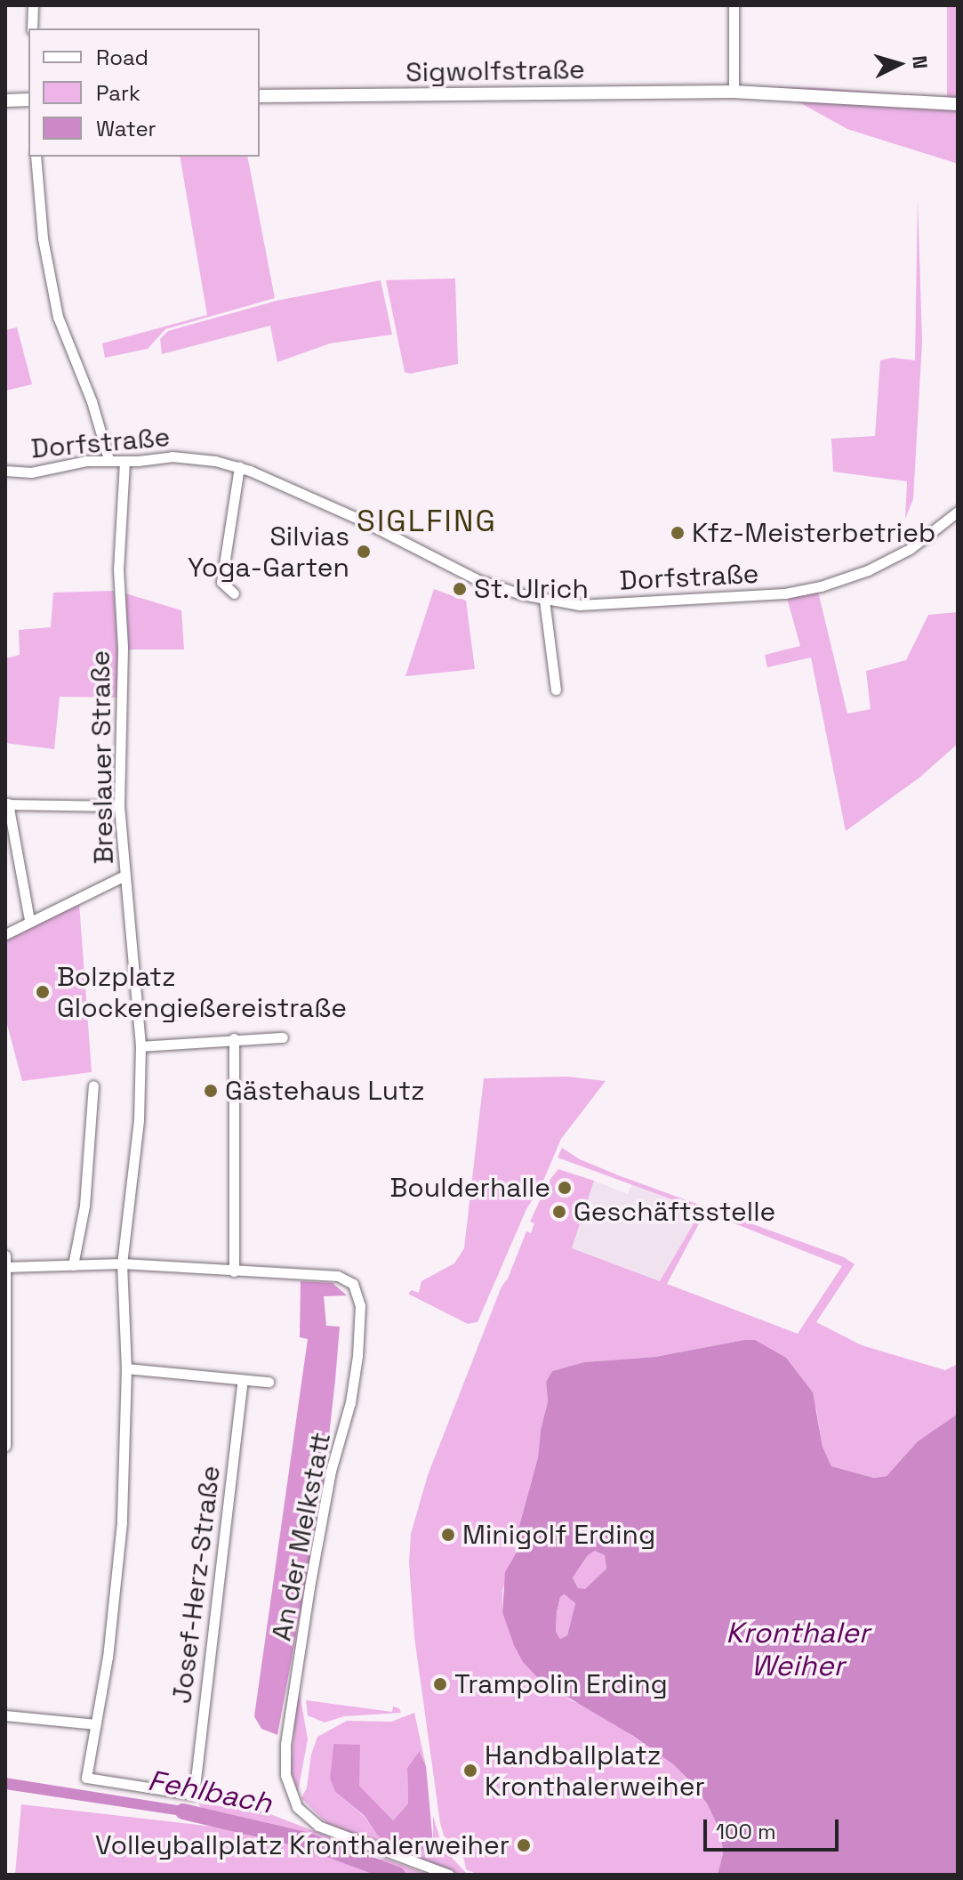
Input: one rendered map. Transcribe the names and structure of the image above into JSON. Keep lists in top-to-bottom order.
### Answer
{
  "streets": {
    "street": [
      "Sigwolfstraße",
      "Dorfstraße",
      "Breslauer Straße",
      "An der Melkstatt",
      "Josef-Herz-Straße"
    ]
  },
  "crossings": [
    ["Dorfstraße", "Breslauer Straße"],
    ["Breslauer Straße", "Josef-Herz-Straße"]
  ],
  "districts": ["SIGLFING"],
  "water": ["Kronthaler Weiher", "Fehlbach"],
  "places": [
    "Kfz-Meisterbetrieb",
    "Silvias Yoga-Garten",
    "St. Ulrich",
    "Bolzplatz Glockengießereistraße",
    "Gästehaus Lutz",
    "Boulderhalle",
    "Geschäftsstelle",
    "Minigolf Erding",
    "Trampolin Erding",
    "Handballplatz Kronthalerweiher",
    "Volleyballplatz Kronthalerweiher"
  ],
  "legend": ["Road", "Park", "Water"],
  "scale_bar": "100 m",
  "north": "right"
}
